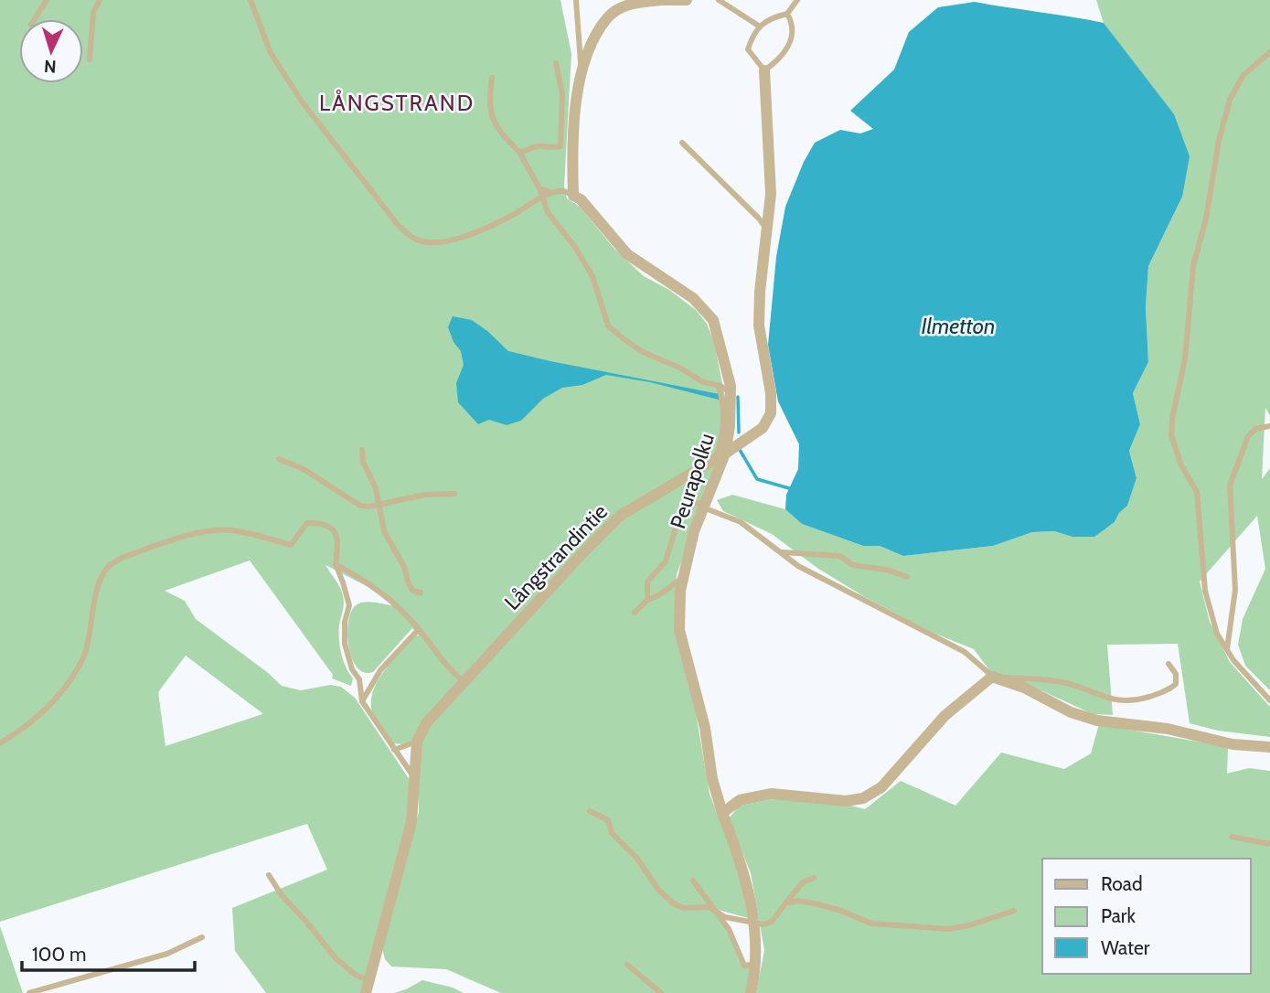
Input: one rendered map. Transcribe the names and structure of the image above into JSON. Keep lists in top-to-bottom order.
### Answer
{
  "streets": {
    "street": ["Peurapolku", "Långstrandintie"]
  },
  "crossings": [
    ["Peurapolku", "Långstrandintie"]
  ],
  "districts": ["LÅNGSTRAND"],
  "water": ["Ilmetton"],
  "legend": ["Road", "Park", "Water"],
  "scale_bar": "100 m",
  "north": "bottom"
}
